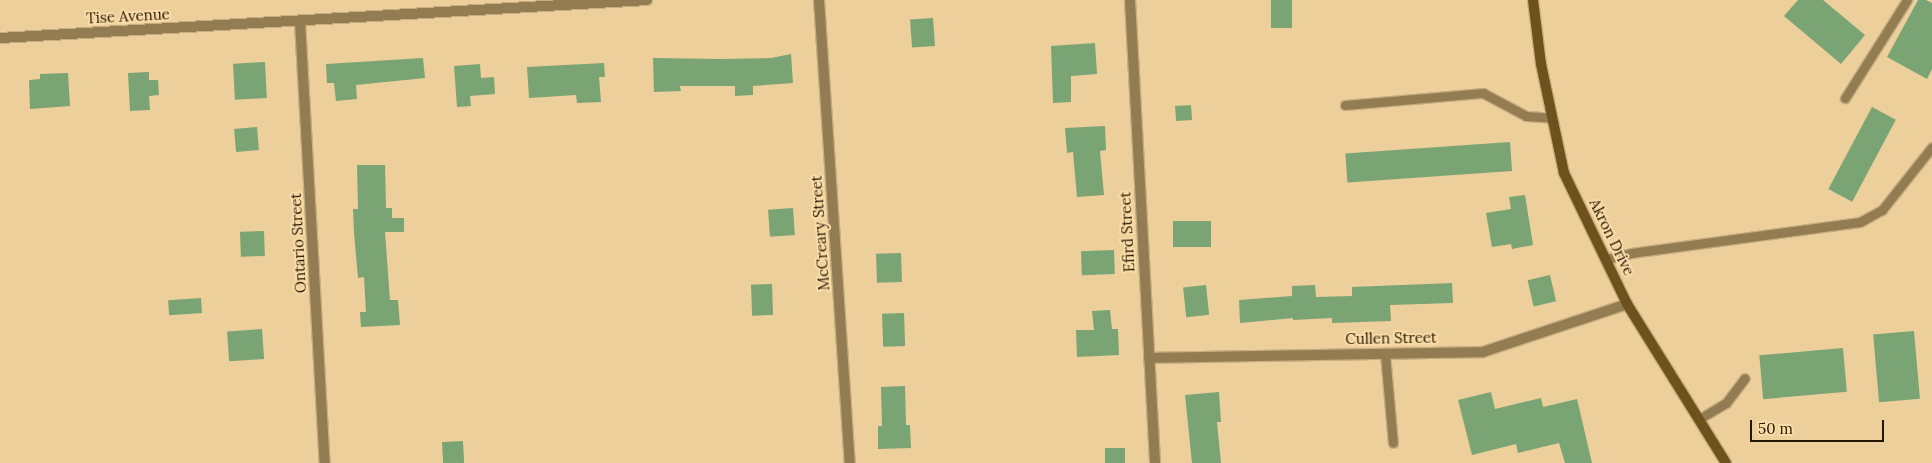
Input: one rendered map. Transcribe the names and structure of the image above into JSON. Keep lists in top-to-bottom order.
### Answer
{
  "streets": {
    "main road": ["Akron Drive"],
    "street": [
      "Tise Avenue",
      "Efird Street",
      "McCreary Street",
      "Ontario Street",
      "Cullen Street"
    ]
  },
  "crossings": [
    ["Tise Avenue", "Ontario Street"],
    ["Efird Street", "Cullen Street"],
    ["Akron Drive", "Cullen Street"]
  ],
  "scale_bar": "50 m"
}
